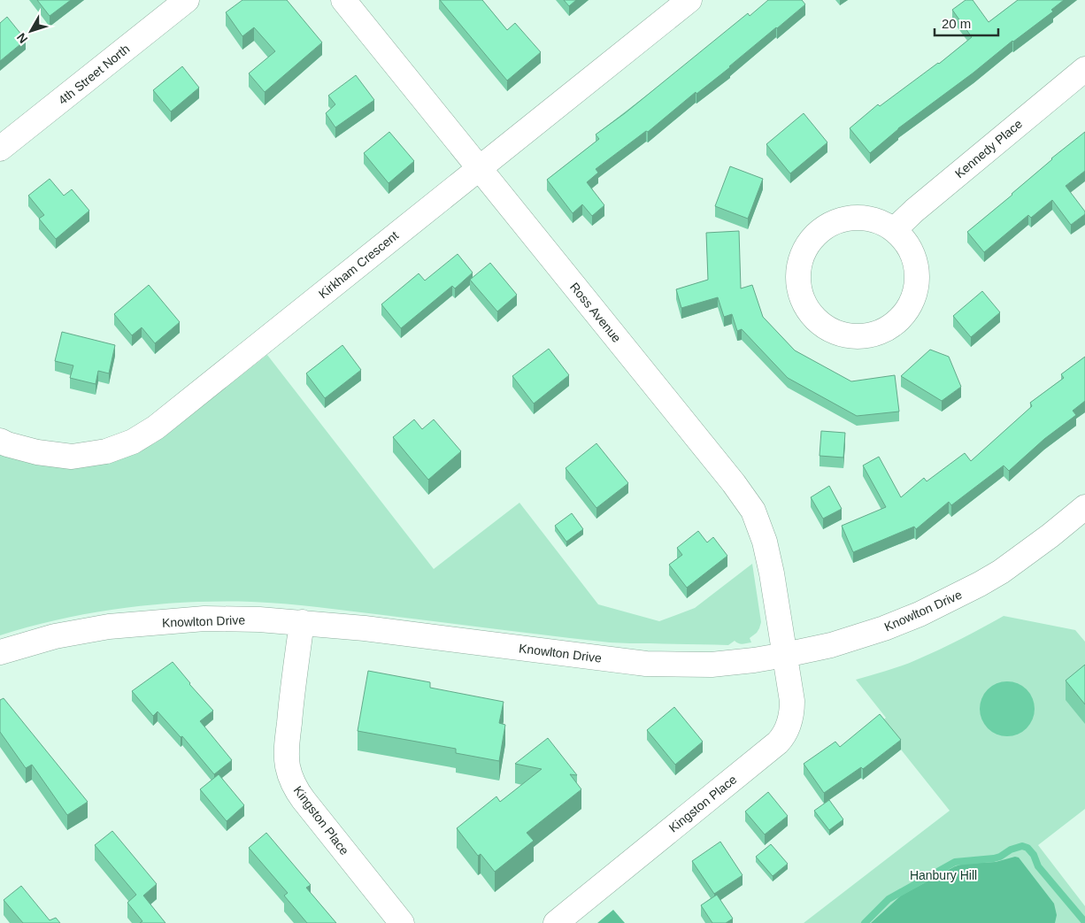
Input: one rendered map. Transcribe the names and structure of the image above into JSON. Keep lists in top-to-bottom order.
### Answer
{
  "streets": {
    "street": [
      "4th Street North",
      "Kennedy Place",
      "Kirkham Crescent",
      "Ross Avenue",
      "Knowlton Drive",
      "Kingston Place"
    ]
  },
  "crossings": [
    ["Kirkham Crescent", "Ross Avenue"],
    ["Ross Avenue", "Knowlton Drive"],
    ["Ross Avenue", "Kingston Place"],
    ["Knowlton Drive", "Kingston Place"]
  ],
  "parks": ["Hanbury Hill"],
  "scale_bar": "20 m",
  "north": "bottom left"
}
